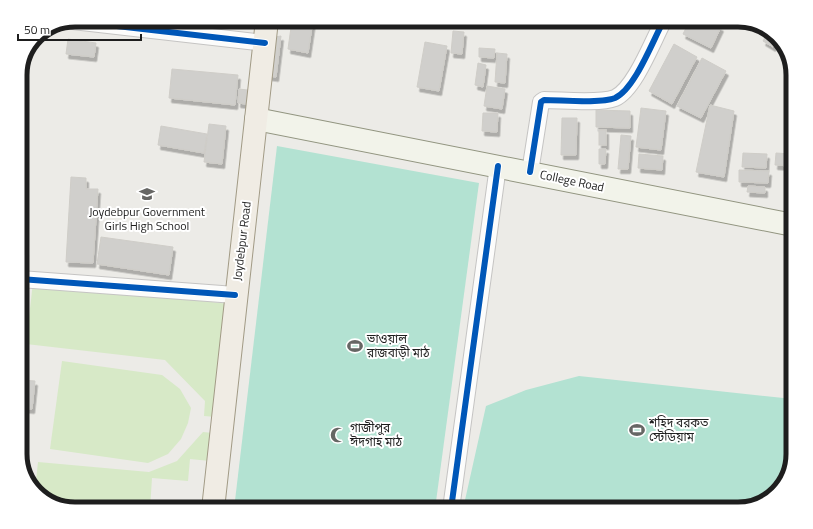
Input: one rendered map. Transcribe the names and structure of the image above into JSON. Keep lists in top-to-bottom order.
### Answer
{
  "streets": {
    "main road": ["College Road", "Joydebpur Road"]
  },
  "crossings": [
    ["College Road", "Joydebpur Road"]
  ],
  "places": {
    "school or university": ["Joydebpur Government Girls High School"],
    "sports": ["ভাওয়াল রাজবাড়ী মাঠ", "শহিদ বরকত স্টেডিয়াম"],
    "mosque": ["গাজীপুর ঈদগাহ মাঠ"]
  },
  "scale_bar": "50 m"
}
